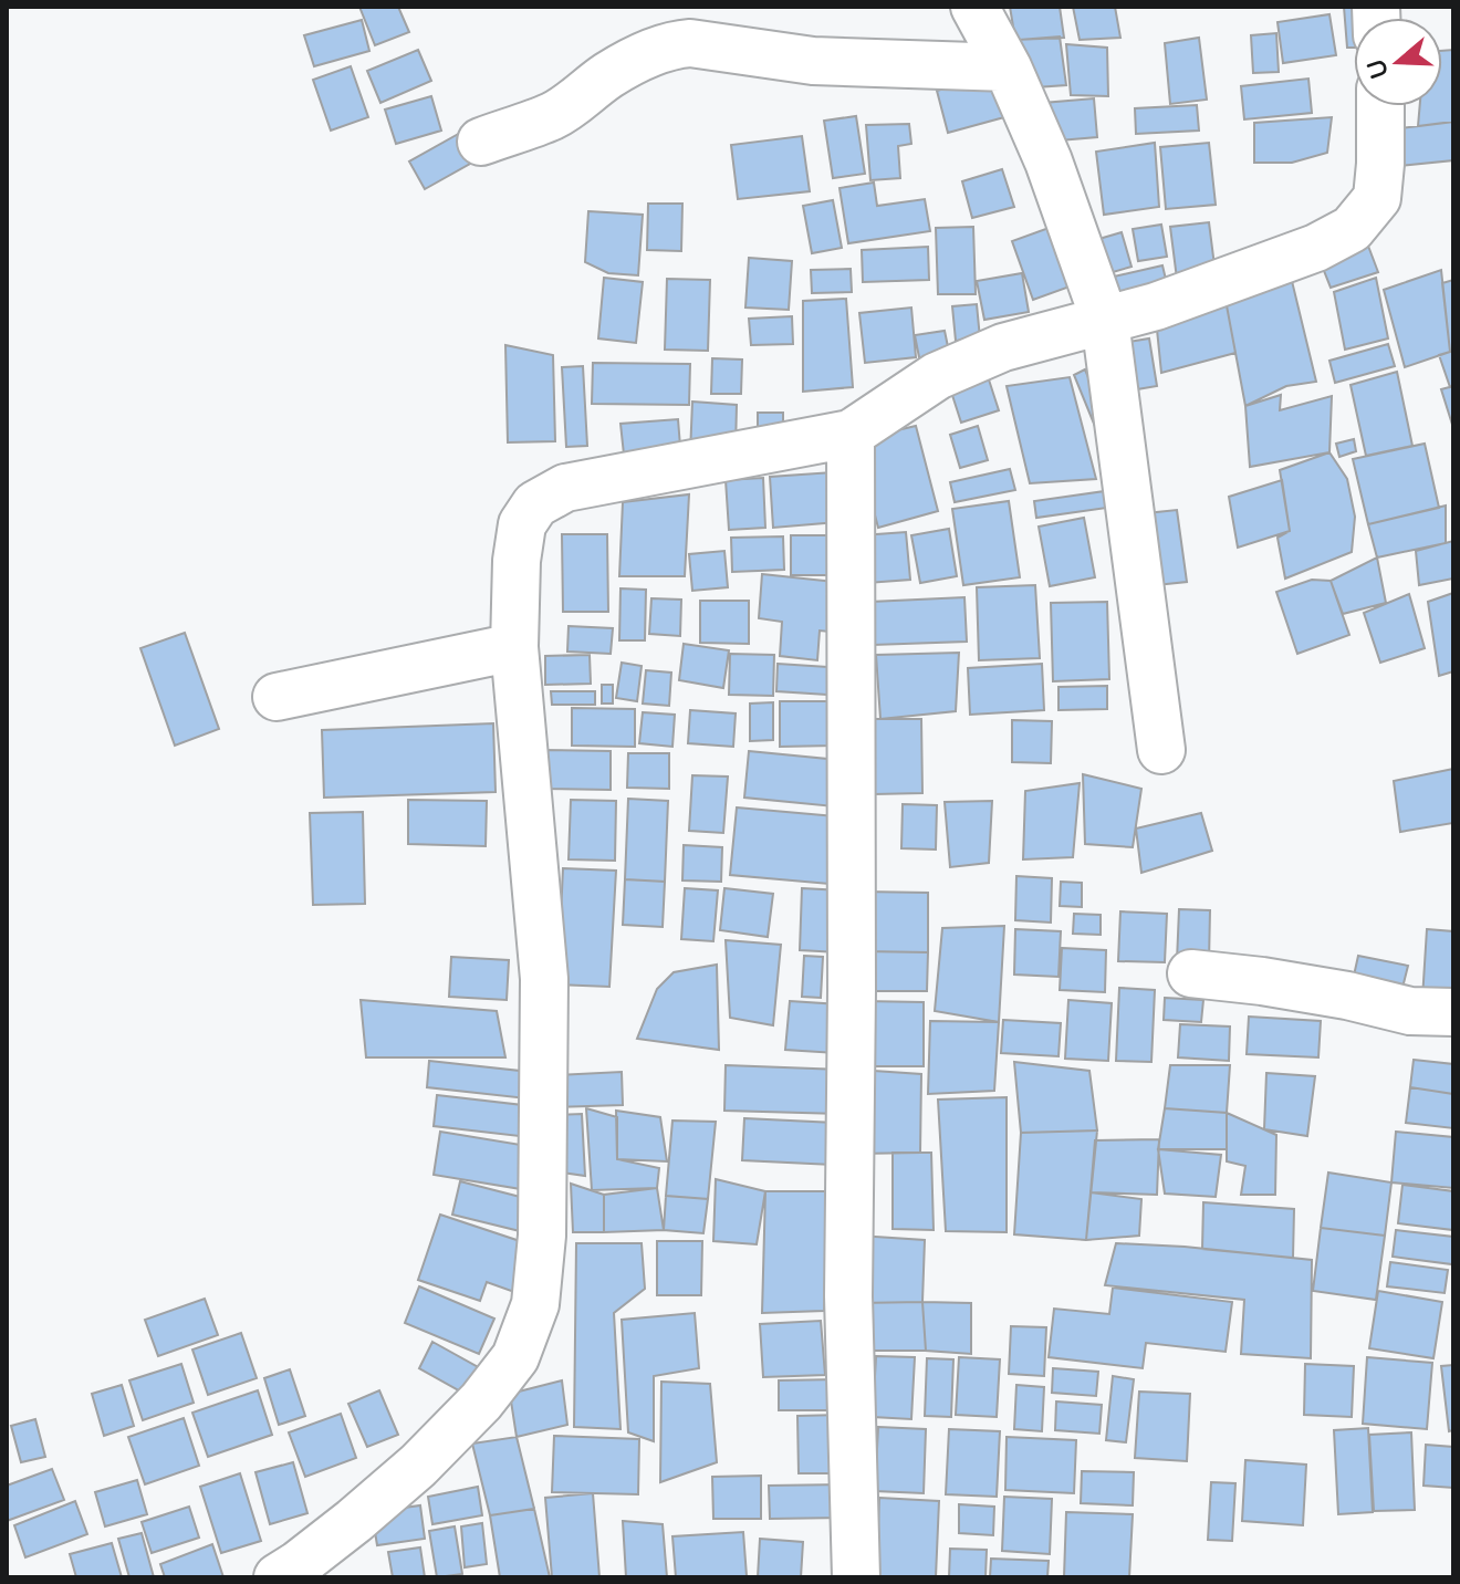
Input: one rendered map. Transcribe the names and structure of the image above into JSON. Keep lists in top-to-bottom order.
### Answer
{
  "north": "left"
}
